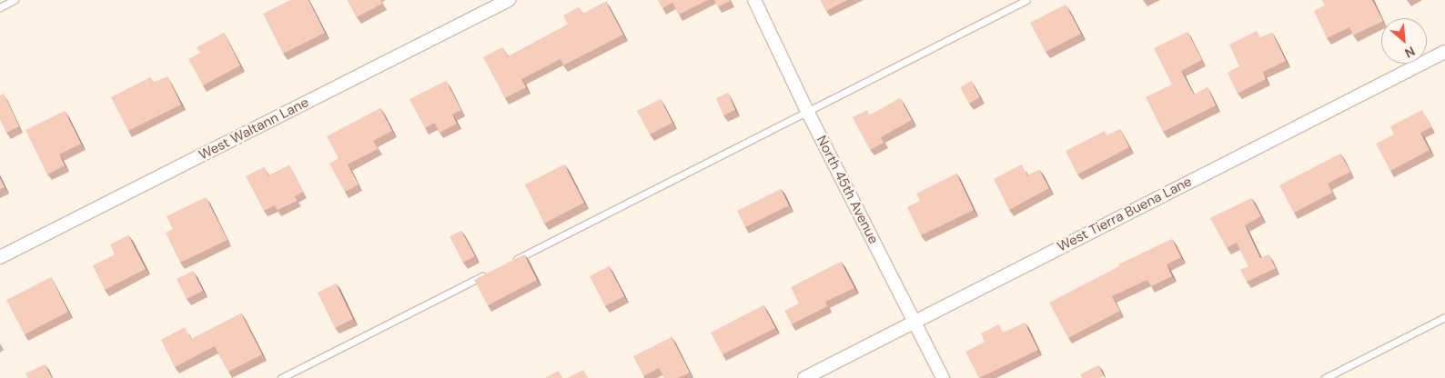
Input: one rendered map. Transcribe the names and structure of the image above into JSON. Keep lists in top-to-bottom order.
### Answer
{
  "streets": {
    "street": ["West Waltann Lane", "North 45th Avenue", "West Tierra Buena Lane"]
  },
  "crossings": [
    ["North 45th Avenue", "West Tierra Buena Lane"]
  ],
  "north": "bottom right"
}
